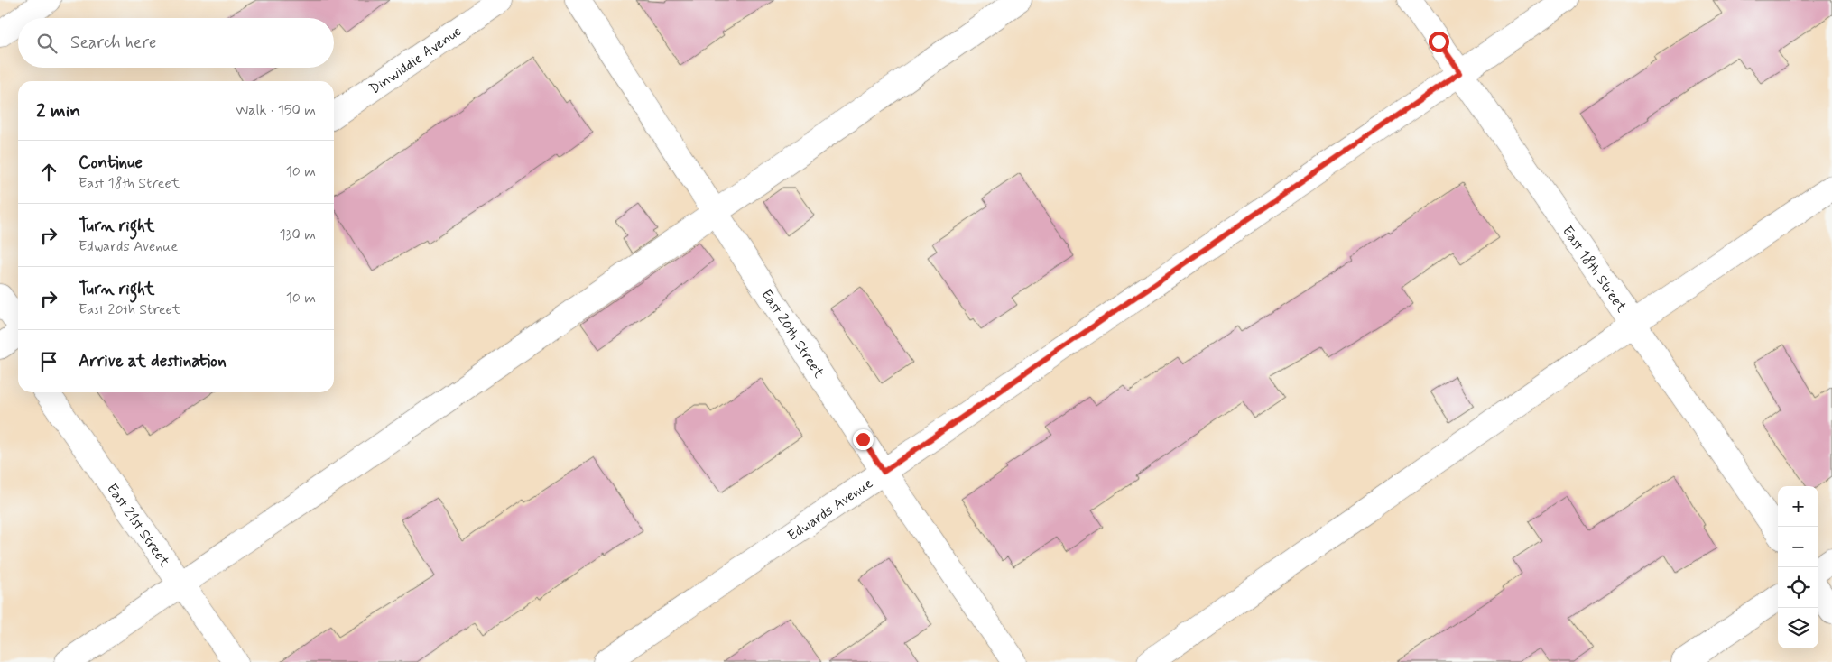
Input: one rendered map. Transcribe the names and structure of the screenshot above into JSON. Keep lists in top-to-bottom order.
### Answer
{
  "streets": {
    "street": [
      "Dinwiddie Avenue",
      "East 18th Street",
      "East 20th Street",
      "Edwards Avenue",
      "East 21st Street"
    ]
  },
  "crossings": [
    ["East 18th Street", "Edwards Avenue"],
    ["East 20th Street", "Edwards Avenue"]
  ],
  "page": {
    "search": "Search here",
    "heading": ["2 min", "Walk · 150 m"],
    "list": [
      ["Continue", "East 18th Street", "10 m"],
      ["Turn right", "Edwards Avenue", "130 m"],
      ["Turn right", "East 20th Street", "10 m"],
      "Arrive at destination"
    ],
    "map_buttons": ["+", "−"]
  }
}
